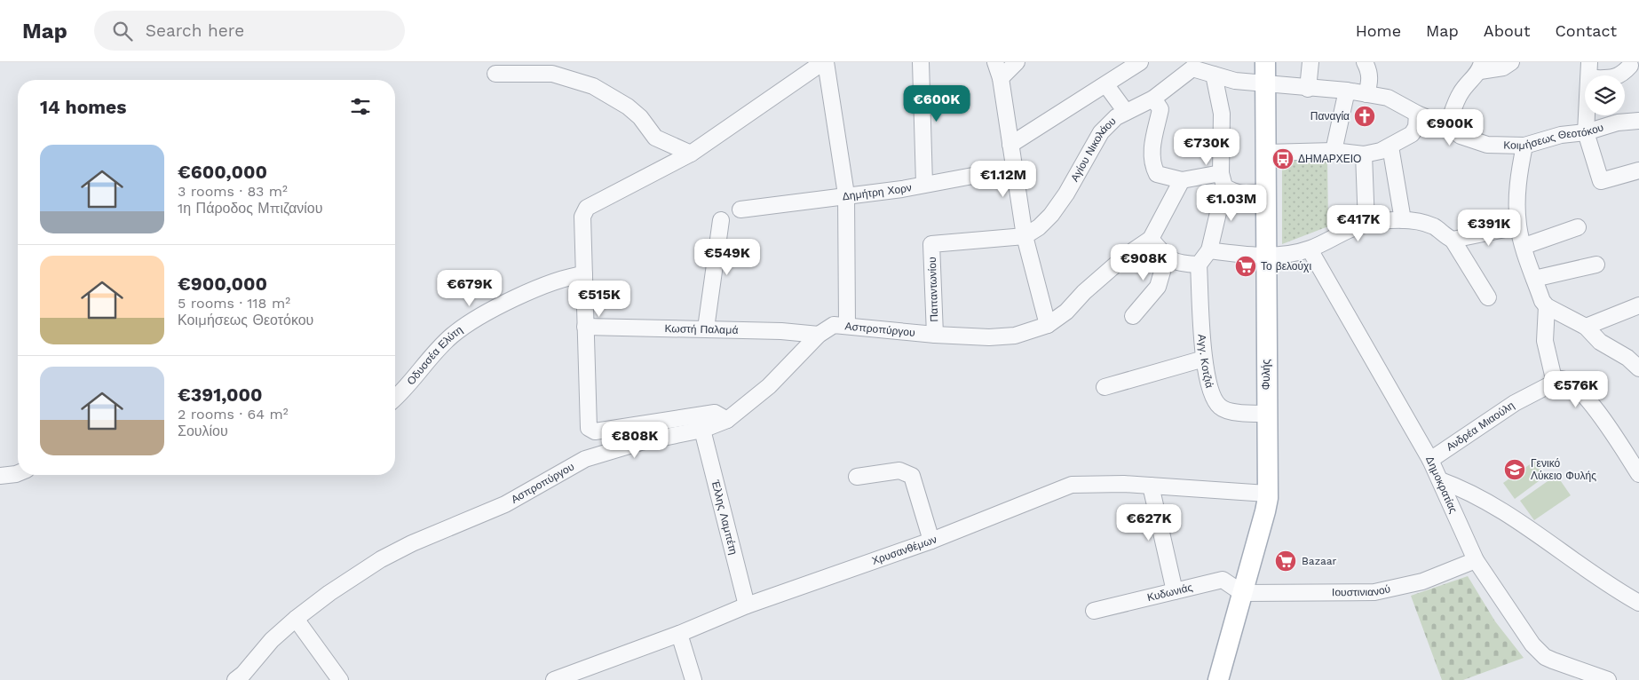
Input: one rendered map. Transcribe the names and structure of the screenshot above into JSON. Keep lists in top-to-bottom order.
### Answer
{
  "streets": {
    "main road": ["Φυλής"],
    "street": [
      "Κοιμήσεως Θεοτόκου",
      "Αγίου Νικολάου",
      "Δημήτρη Χορν",
      "Παπαντωνίου",
      "Κωστή Παλαμά",
      "Ασπροπύργου",
      "Οδυσσέα Ελύτη",
      "Αγγ. Κοτζιά",
      "Ανδρέα Μιαούλη",
      "Δημοκρατίας",
      "Έλλης Λαμπέτη",
      "Χρυσανθέμων",
      "Ιουστινιανού",
      "Κυδωνιάς"
    ]
  },
  "crossings": [
    ["Κοιμήσεως Θεοτόκου", "Αγίου Νικολάου"],
    ["Κοιμήσεως Θεοτόκου", "Φυλής"],
    ["Αγίου Νικολάου", "Παπαντωνίου"],
    ["Αγίου Νικολάου", "Φυλής"],
    ["Παπαντωνίου", "Ασπροπύργου"],
    ["Κωστή Παλαμά", "Ασπροπύργου"],
    ["Ασπροπύργου", "Έλλης Λαμπέτη"],
    ["Αγγ. Κοτζιά", "Φυλής"],
    ["Φυλής", "Χρυσανθέμων"],
    ["Φυλής", "Ιουστινιανού"],
    ["Φυλής", "Κυδωνιάς"],
    ["Ανδρέα Μιαούλη", "Δημοκρατίας"],
    ["Δημοκρατίας", "Ιουστινιανού"],
    ["Έλλης Λαμπέτη", "Χρυσανθέμων"],
    ["Ιουστινιανού", "Κυδωνιάς"]
  ],
  "places": {
    "church": ["Παναγία"],
    "bus stop": ["ΔΗΜΑΡΧΕΙΟ"],
    "supermarket": ["Το βελούχι", "Bazaar"],
    "school or university": ["Γενικό Λύκειο Φυλής"]
  },
  "page": {
    "header": "Map",
    "search": "Search here",
    "nav": [
      "Home",
      "Map",
      "About",
      "Contact"
    ],
    "heading": "14 homes",
    "price": [
      "€600K",
      "€900K",
      "€730K",
      "€1.12M",
      "€1.03M",
      "€417K",
      "€391K",
      "€549K",
      "€908K",
      "€679K",
      "€515K",
      "€576K",
      "€808K",
      "€627K"
    ],
    "list": [
      {
        "name": "€600,000",
        "note": "3 rooms · 83 m² · 1η Πάροδος Μπιζανίου"
      },
      {
        "name": "€900,000",
        "note": "5 rooms · 118 m² · Κοιμήσεως Θεοτόκου"
      },
      {
        "name": "€391,000",
        "note": "2 rooms · 64 m² · Σουλίου"
      }
    ]
  }
}
